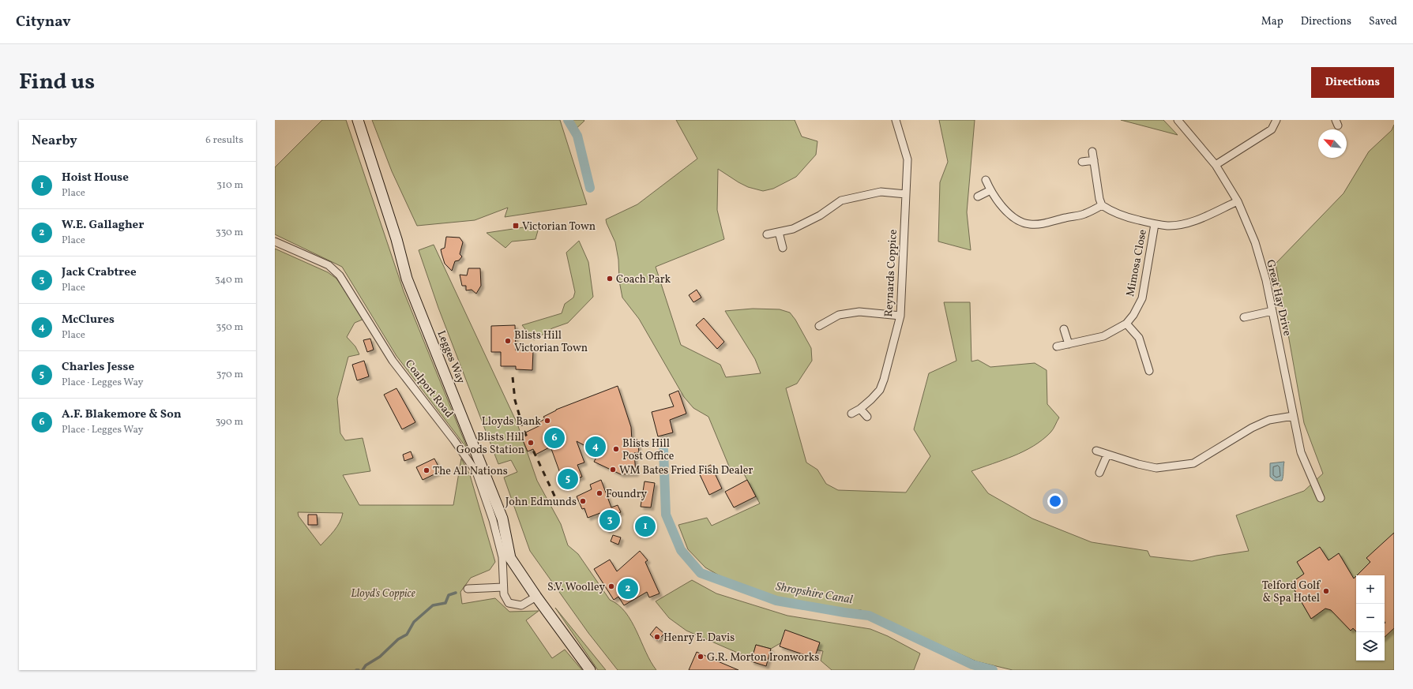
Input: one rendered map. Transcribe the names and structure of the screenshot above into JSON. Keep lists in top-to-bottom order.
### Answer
{
  "streets": {
    "street": [
      "Mimosa Close",
      "Reynards Coppice",
      "Great Hay Drive",
      "Legges Way",
      "Coalport Road"
    ]
  },
  "crossings": [
    ["Legges Way", "Coalport Road"]
  ],
  "water": ["Shropshire Canal"],
  "parks": ["Lloyd's Coppice"],
  "places": {
    "transit": ["Victorian Town"],
    "other": [
      "Coach Park",
      "Blists Hill Victorian Town",
      "Lloyds Bank",
      "Blists Hill Goods Station",
      "Blists Hill Post Office",
      "WM Bates Fried Fish Dealer",
      "The All Nations",
      "Foundry",
      "John Edmunds",
      "S.V. Woolley",
      "Telford Golf & Spa Hotel",
      "Henry E. Davis",
      "G.R. Morton Ironworks"
    ]
  },
  "north": "top left",
  "page": {
    "header": "Citynav",
    "nav": ["Map", "Directions", "Saved"],
    "title": "Find us",
    "buttons": "Directions",
    "heading": ["Nearby", "6 results"],
    "list": [
      {
        "mark": "1",
        "name": "Hoist House",
        "note": "Place",
        "value": "310 m"
      },
      {
        "mark": "2",
        "name": "W.E. Gallagher",
        "note": "Place",
        "value": "330 m"
      },
      {
        "mark": "3",
        "name": "Jack Crabtree",
        "note": "Place",
        "value": "340 m"
      },
      {
        "mark": "4",
        "name": "McClures",
        "note": "Place",
        "value": "350 m"
      },
      {
        "mark": "5",
        "name": "Charles Jesse",
        "note": "Place · Legges Way",
        "value": "370 m"
      },
      {
        "mark": "6",
        "name": "A.F. Blakemore & Son",
        "note": "Place · Legges Way",
        "value": "390 m"
      }
    ],
    "pins": [
      "6",
      "4",
      "5",
      "3",
      "1",
      "2"
    ],
    "map_buttons": ["+", "−"]
  }
}
